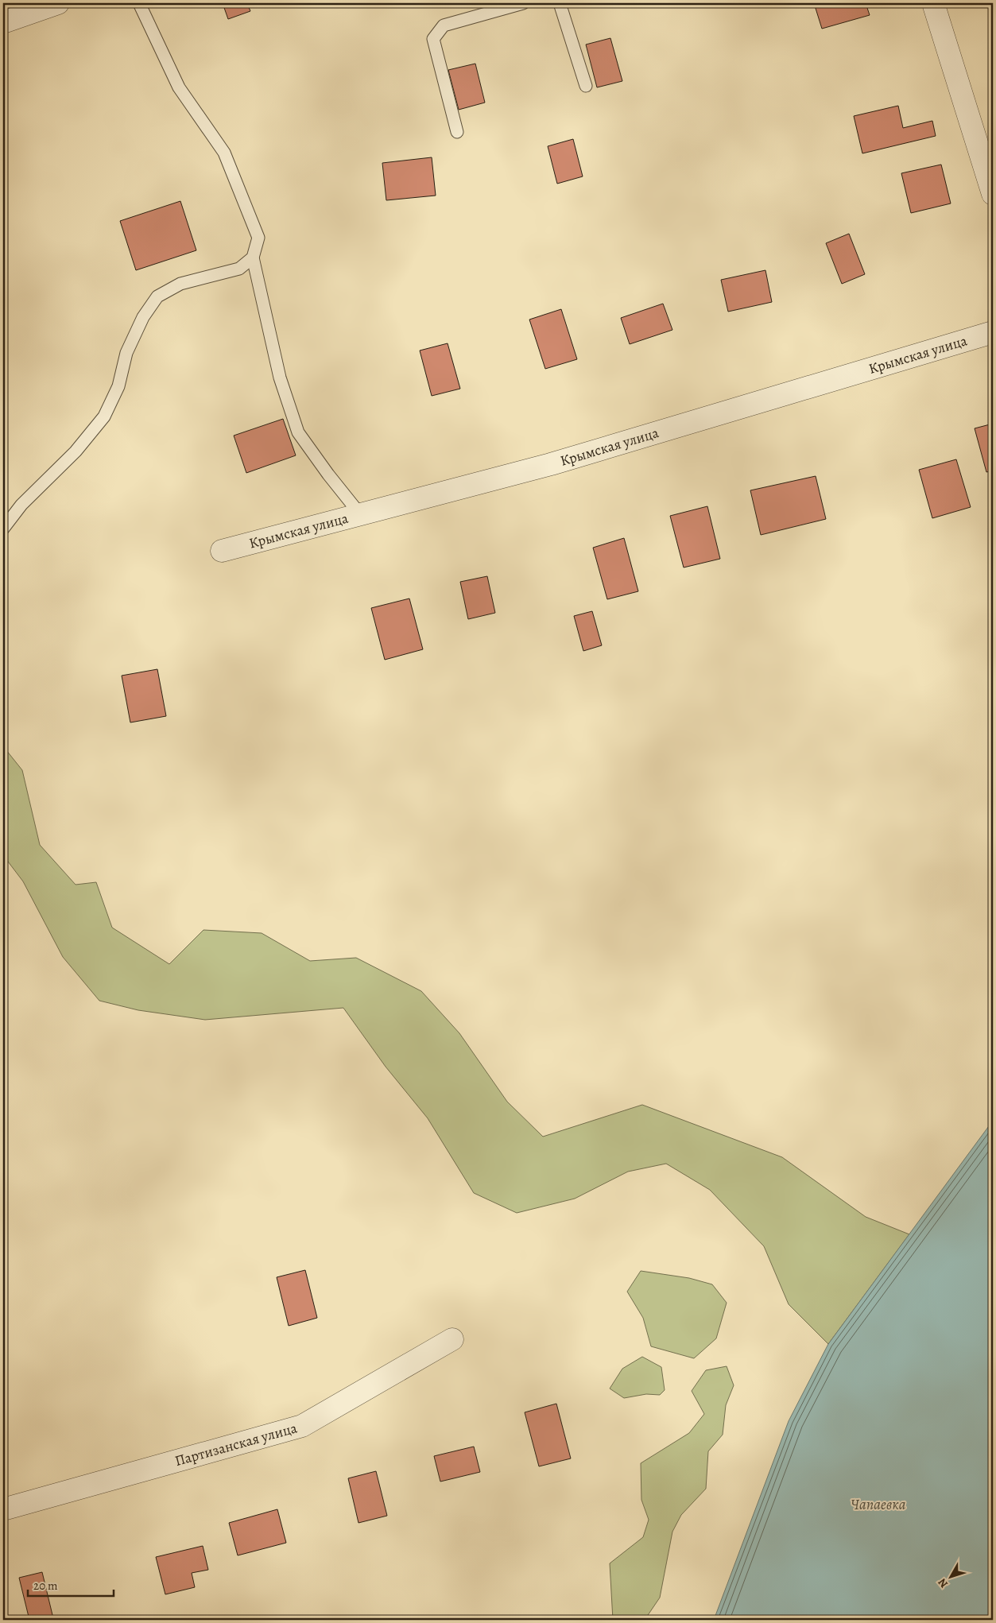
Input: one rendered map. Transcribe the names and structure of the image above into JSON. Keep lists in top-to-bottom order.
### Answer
{
  "streets": {
    "street": ["Крымская улица", "Партизанская улица"]
  },
  "water": ["Чапаевка"],
  "scale_bar": "20 m",
  "north": "bottom left"
}
